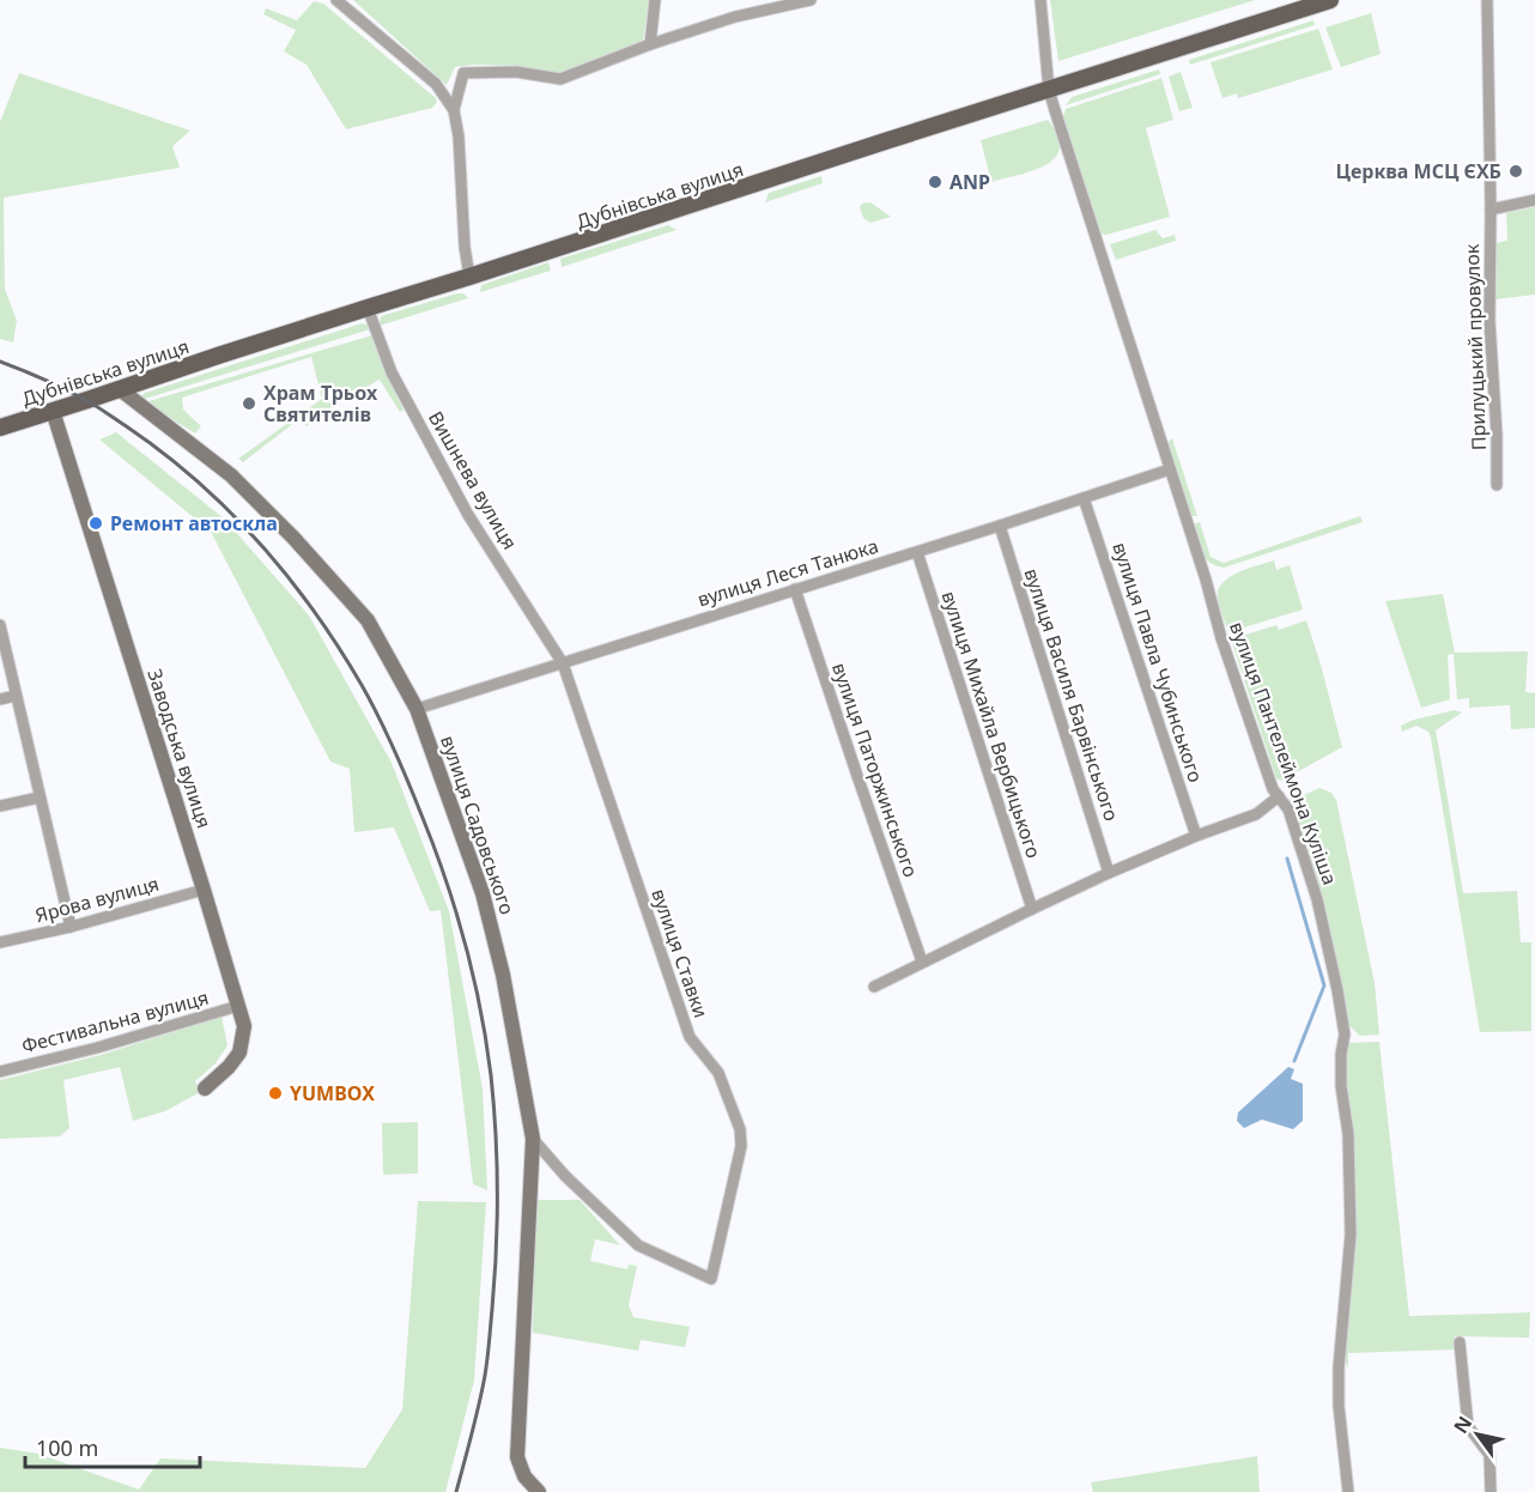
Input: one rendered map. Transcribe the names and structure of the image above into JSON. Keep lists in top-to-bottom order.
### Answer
{
  "streets": {
    "main road": ["Дубнівська вулиця"],
    "street": [
      "Прилуцький провулок",
      "Вишнева вулиця",
      "вулиця Леся Танюка",
      "вулиця Павла Чубинського",
      "вулиця Василя Барвінського",
      "вулиця Михайла Вербицького",
      "Заводська вулиця",
      "вулиця Пантелеймона Куліша",
      "вулиця Паторжинського",
      "вулиця Садовського",
      "Ярова вулиця",
      "вулиця Ставки",
      "Фестивальна вулиця"
    ]
  },
  "crossings": [
    ["Дубнівська вулиця", "Вишнева вулиця"],
    ["Дубнівська вулиця", "Заводська вулиця"],
    ["Дубнівська вулиця", "вулиця Пантелеймона Куліша"],
    ["Дубнівська вулиця", "вулиця Садовського"],
    ["Вишнева вулиця", "вулиця Леся Танюка"],
    ["Вишнева вулиця", "вулиця Ставки"],
    ["вулиця Леся Танюка", "вулиця Павла Чубинського"],
    ["вулиця Леся Танюка", "вулиця Василя Барвінського"],
    ["вулиця Леся Танюка", "вулиця Михайла Вербицького"],
    ["вулиця Леся Танюка", "вулиця Пантелеймона Куліша"],
    ["вулиця Леся Танюка", "вулиця Паторжинського"],
    ["вулиця Леся Танюка", "вулиця Садовського"],
    ["вулиця Леся Танюка", "вулиця Ставки"],
    ["Заводська вулиця", "Ярова вулиця"],
    ["Заводська вулиця", "Фестивальна вулиця"],
    ["вулиця Садовського", "вулиця Ставки"]
  ],
  "places": [
    "Церква МСЦ ЄХБ",
    "ANP",
    "Храм Трьох Святителів",
    "Ремонт автоскла",
    "YUMBOX"
  ],
  "scale_bar": "100 m",
  "north": "top left"
}
